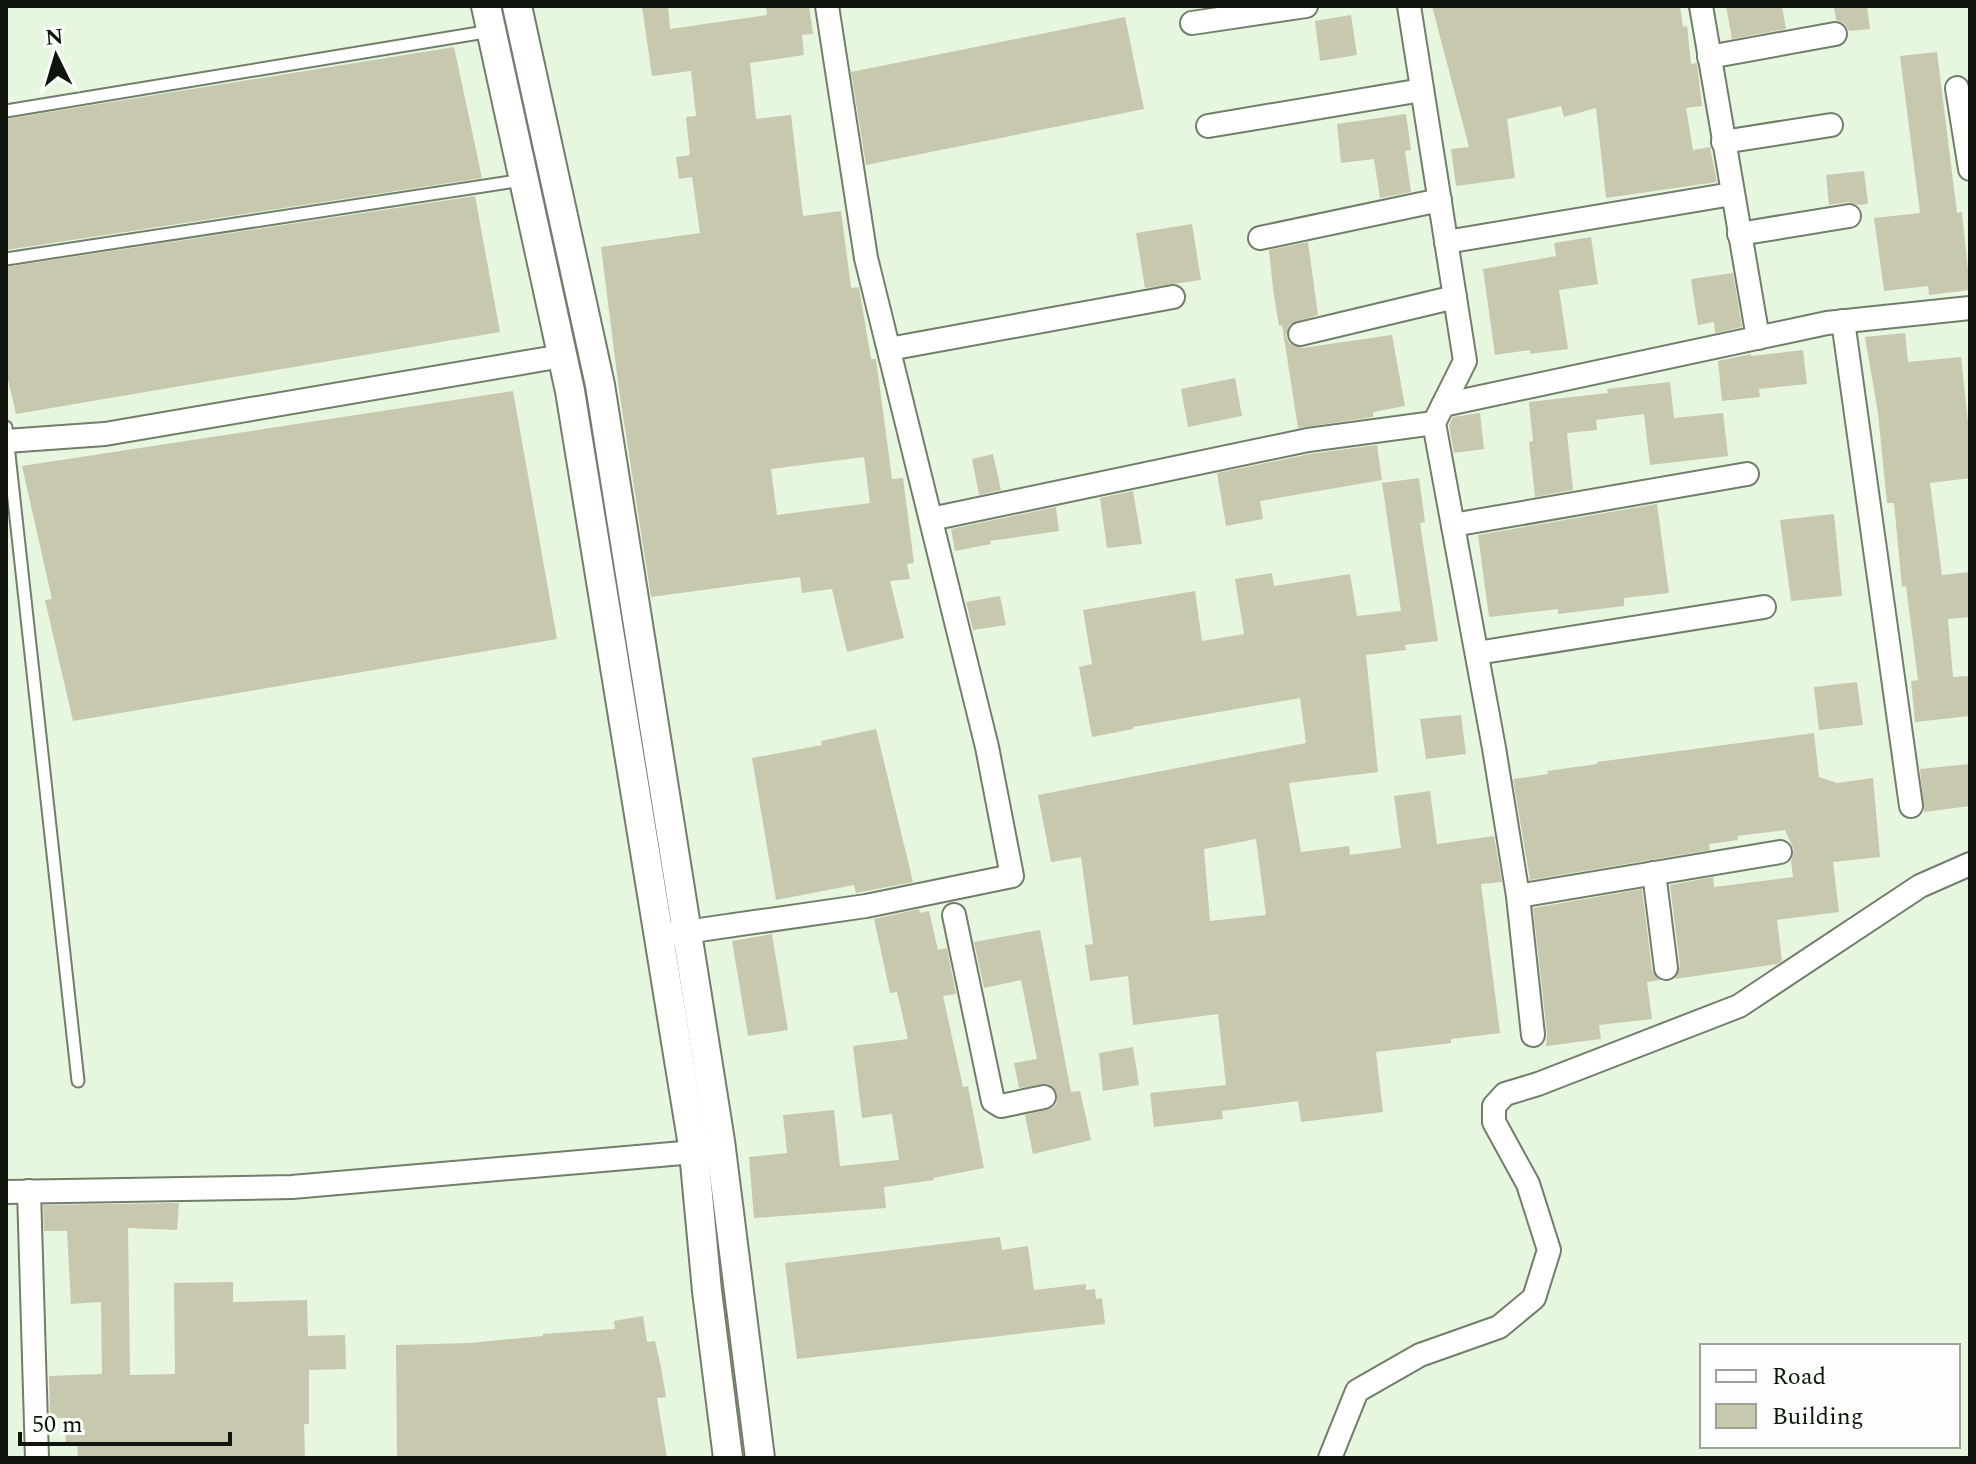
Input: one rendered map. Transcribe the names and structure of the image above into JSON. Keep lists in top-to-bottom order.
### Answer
{
  "legend": ["Road", "Building"],
  "scale_bar": "50 m",
  "north": "top"
}
